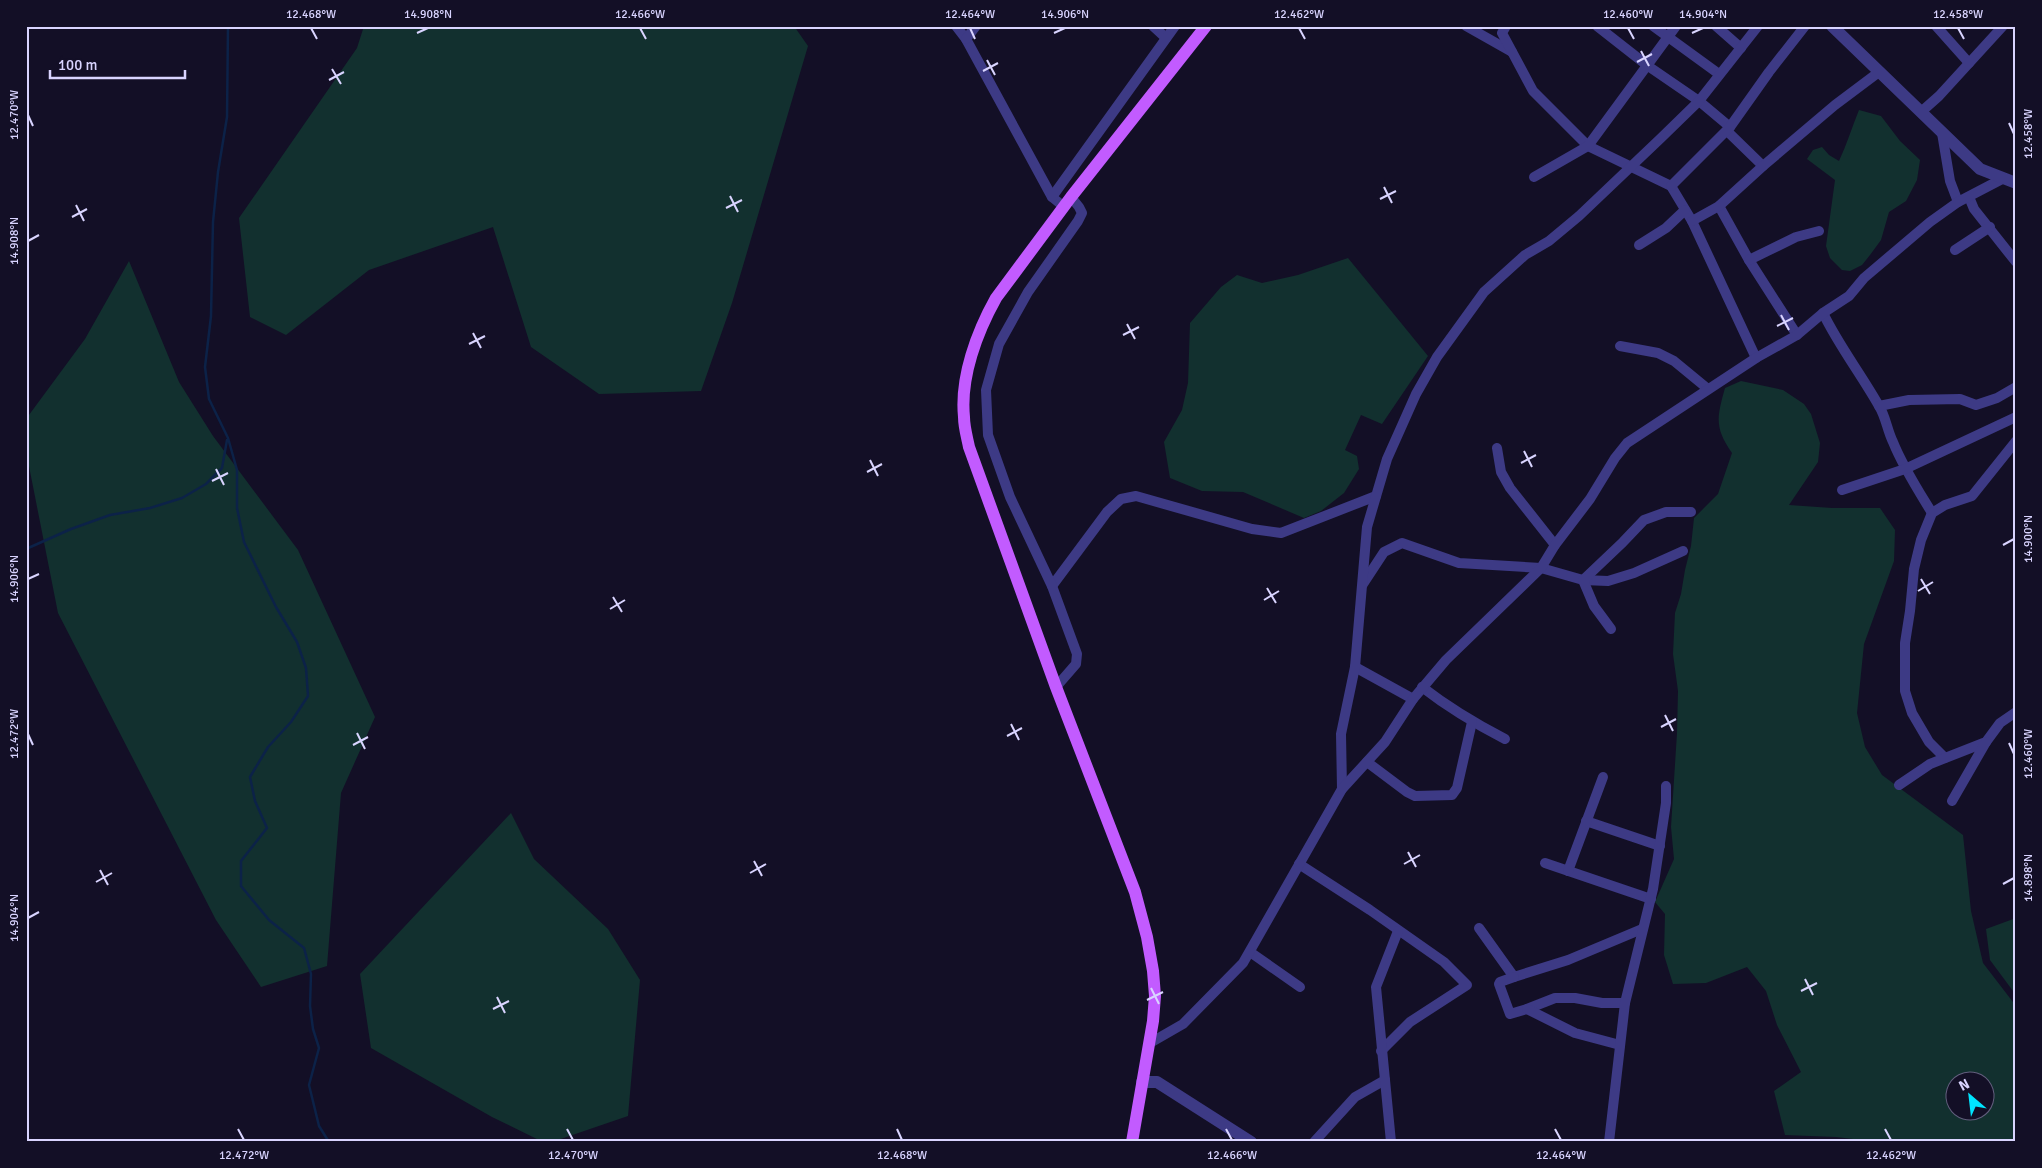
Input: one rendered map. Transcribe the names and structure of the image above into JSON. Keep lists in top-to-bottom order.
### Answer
{
  "scale_bar": "100 m",
  "north": "top left",
  "coordinates": [
    "12.468°W",
    "14.908°N",
    "12.466°W",
    "12.464°W",
    "14.906°N",
    "12.462°W",
    "12.460°W",
    "14.904°N",
    "12.458°W",
    "12.470°W",
    "14.900°N",
    "12.472°W",
    "14.898°N"
  ]
}
